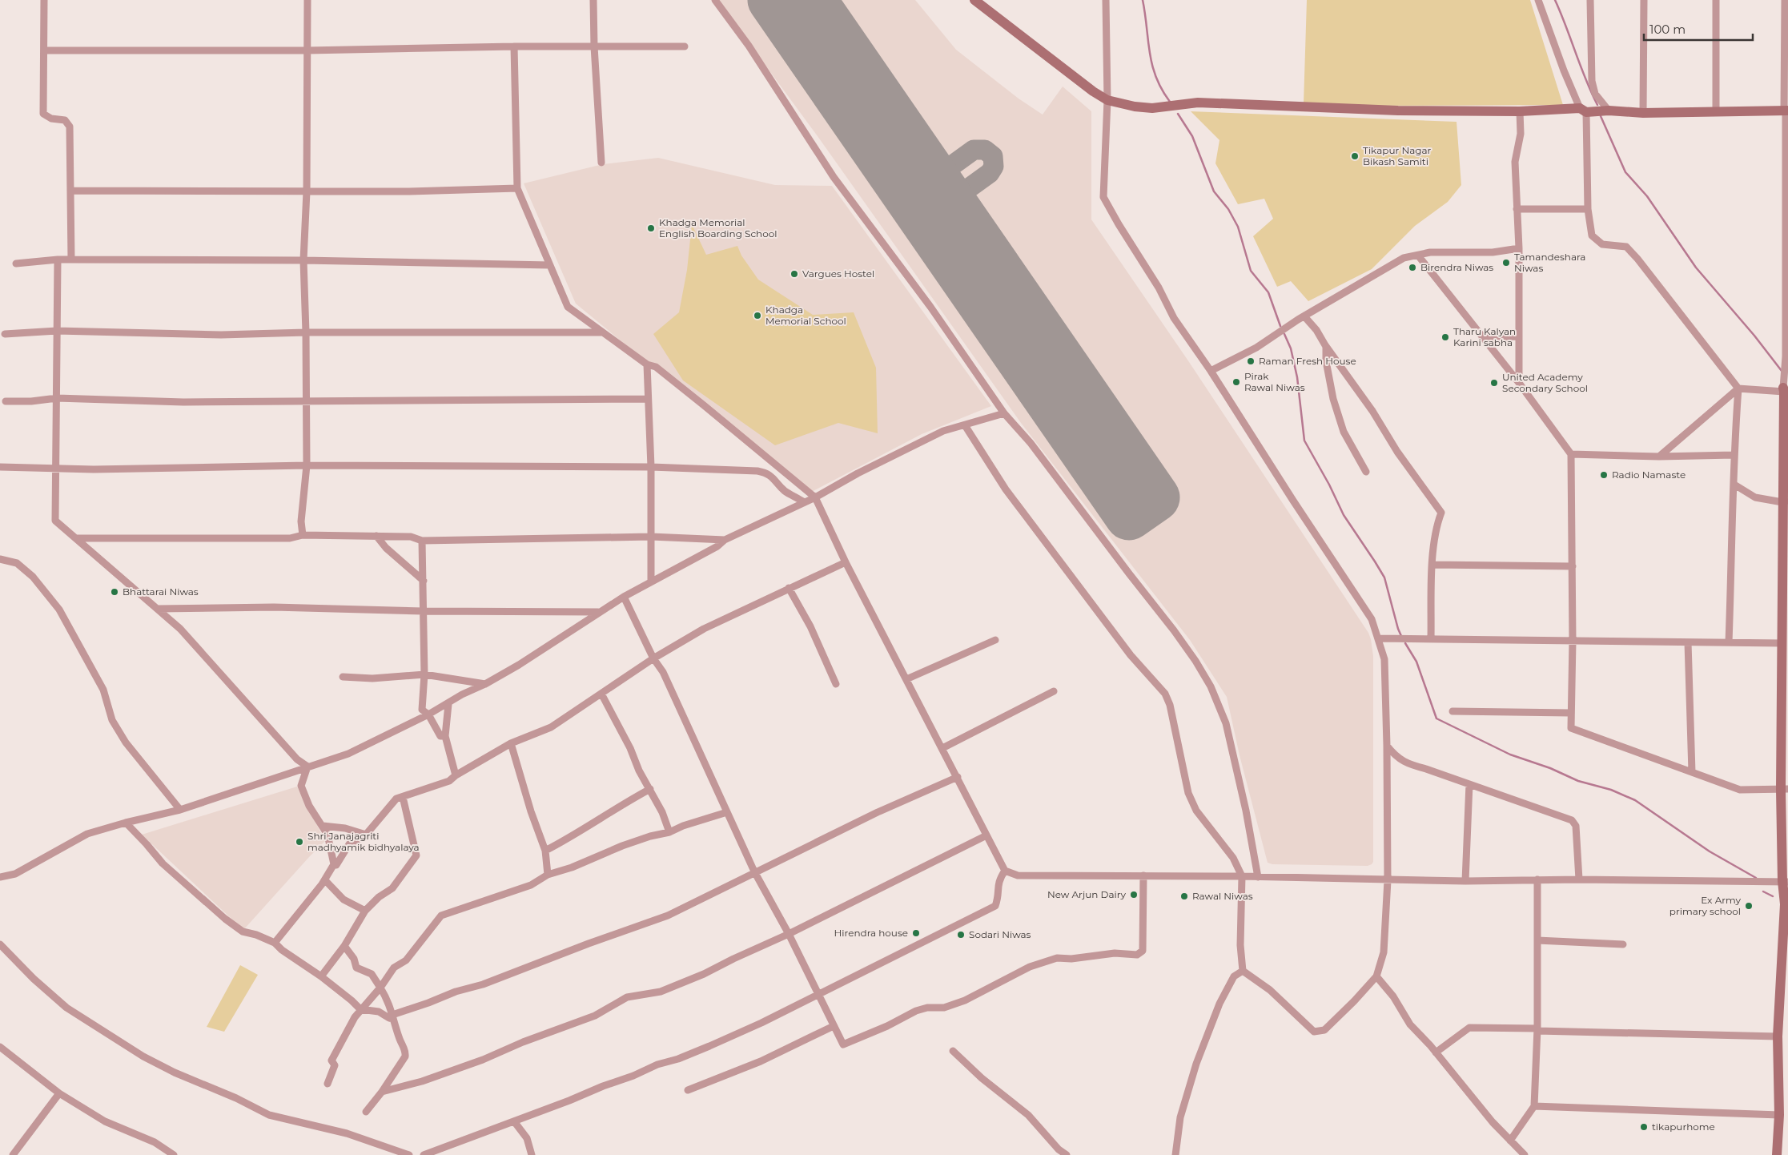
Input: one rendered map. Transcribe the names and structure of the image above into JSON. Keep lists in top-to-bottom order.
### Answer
{
  "places": [
    "Tikapur Nagar Bikash Samiti",
    "Khadga Memorial English Boarding School",
    "Tamandeshara Niwas",
    "Birendra Niwas",
    "Vargues Hostel",
    "Khadga Memorial School",
    "Tharu Kalyan Karini sabha",
    "Raman Fresh House",
    "Pirak Rawal Niwas",
    "United Academy Secondary School",
    "Radio Namaste",
    "Bhattarai Niwas",
    "Shri Janajagriti madhyamik bidhyalaya",
    "New Arjun Dairy",
    "Rawal Niwas",
    "Ex Army primary school",
    "Hirendra house",
    "Sodari Niwas",
    "tikapurhome"
  ],
  "scale_bar": "100 m"
}
